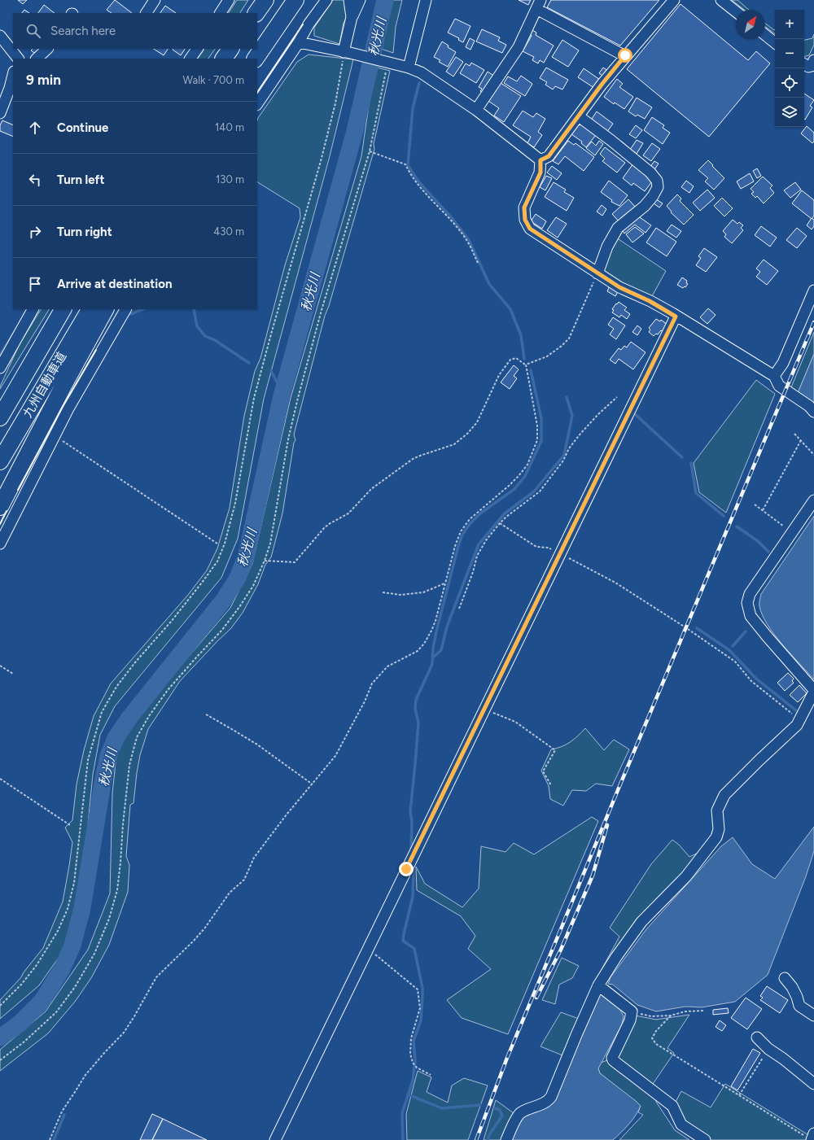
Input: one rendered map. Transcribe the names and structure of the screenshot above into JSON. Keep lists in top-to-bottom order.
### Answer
{
  "streets": {
    "highway": ["九州自動車道"]
  },
  "water": ["秋光川"],
  "north": "top right",
  "page": {
    "map_buttons": ["+", "−"],
    "search": "Search here",
    "heading": ["9 min", "Walk · 700 m"],
    "list": [
      ["Continue", "140 m"],
      ["Turn left", "130 m"],
      ["Turn right", "430 m"],
      "Arrive at destination"
    ]
  }
}
